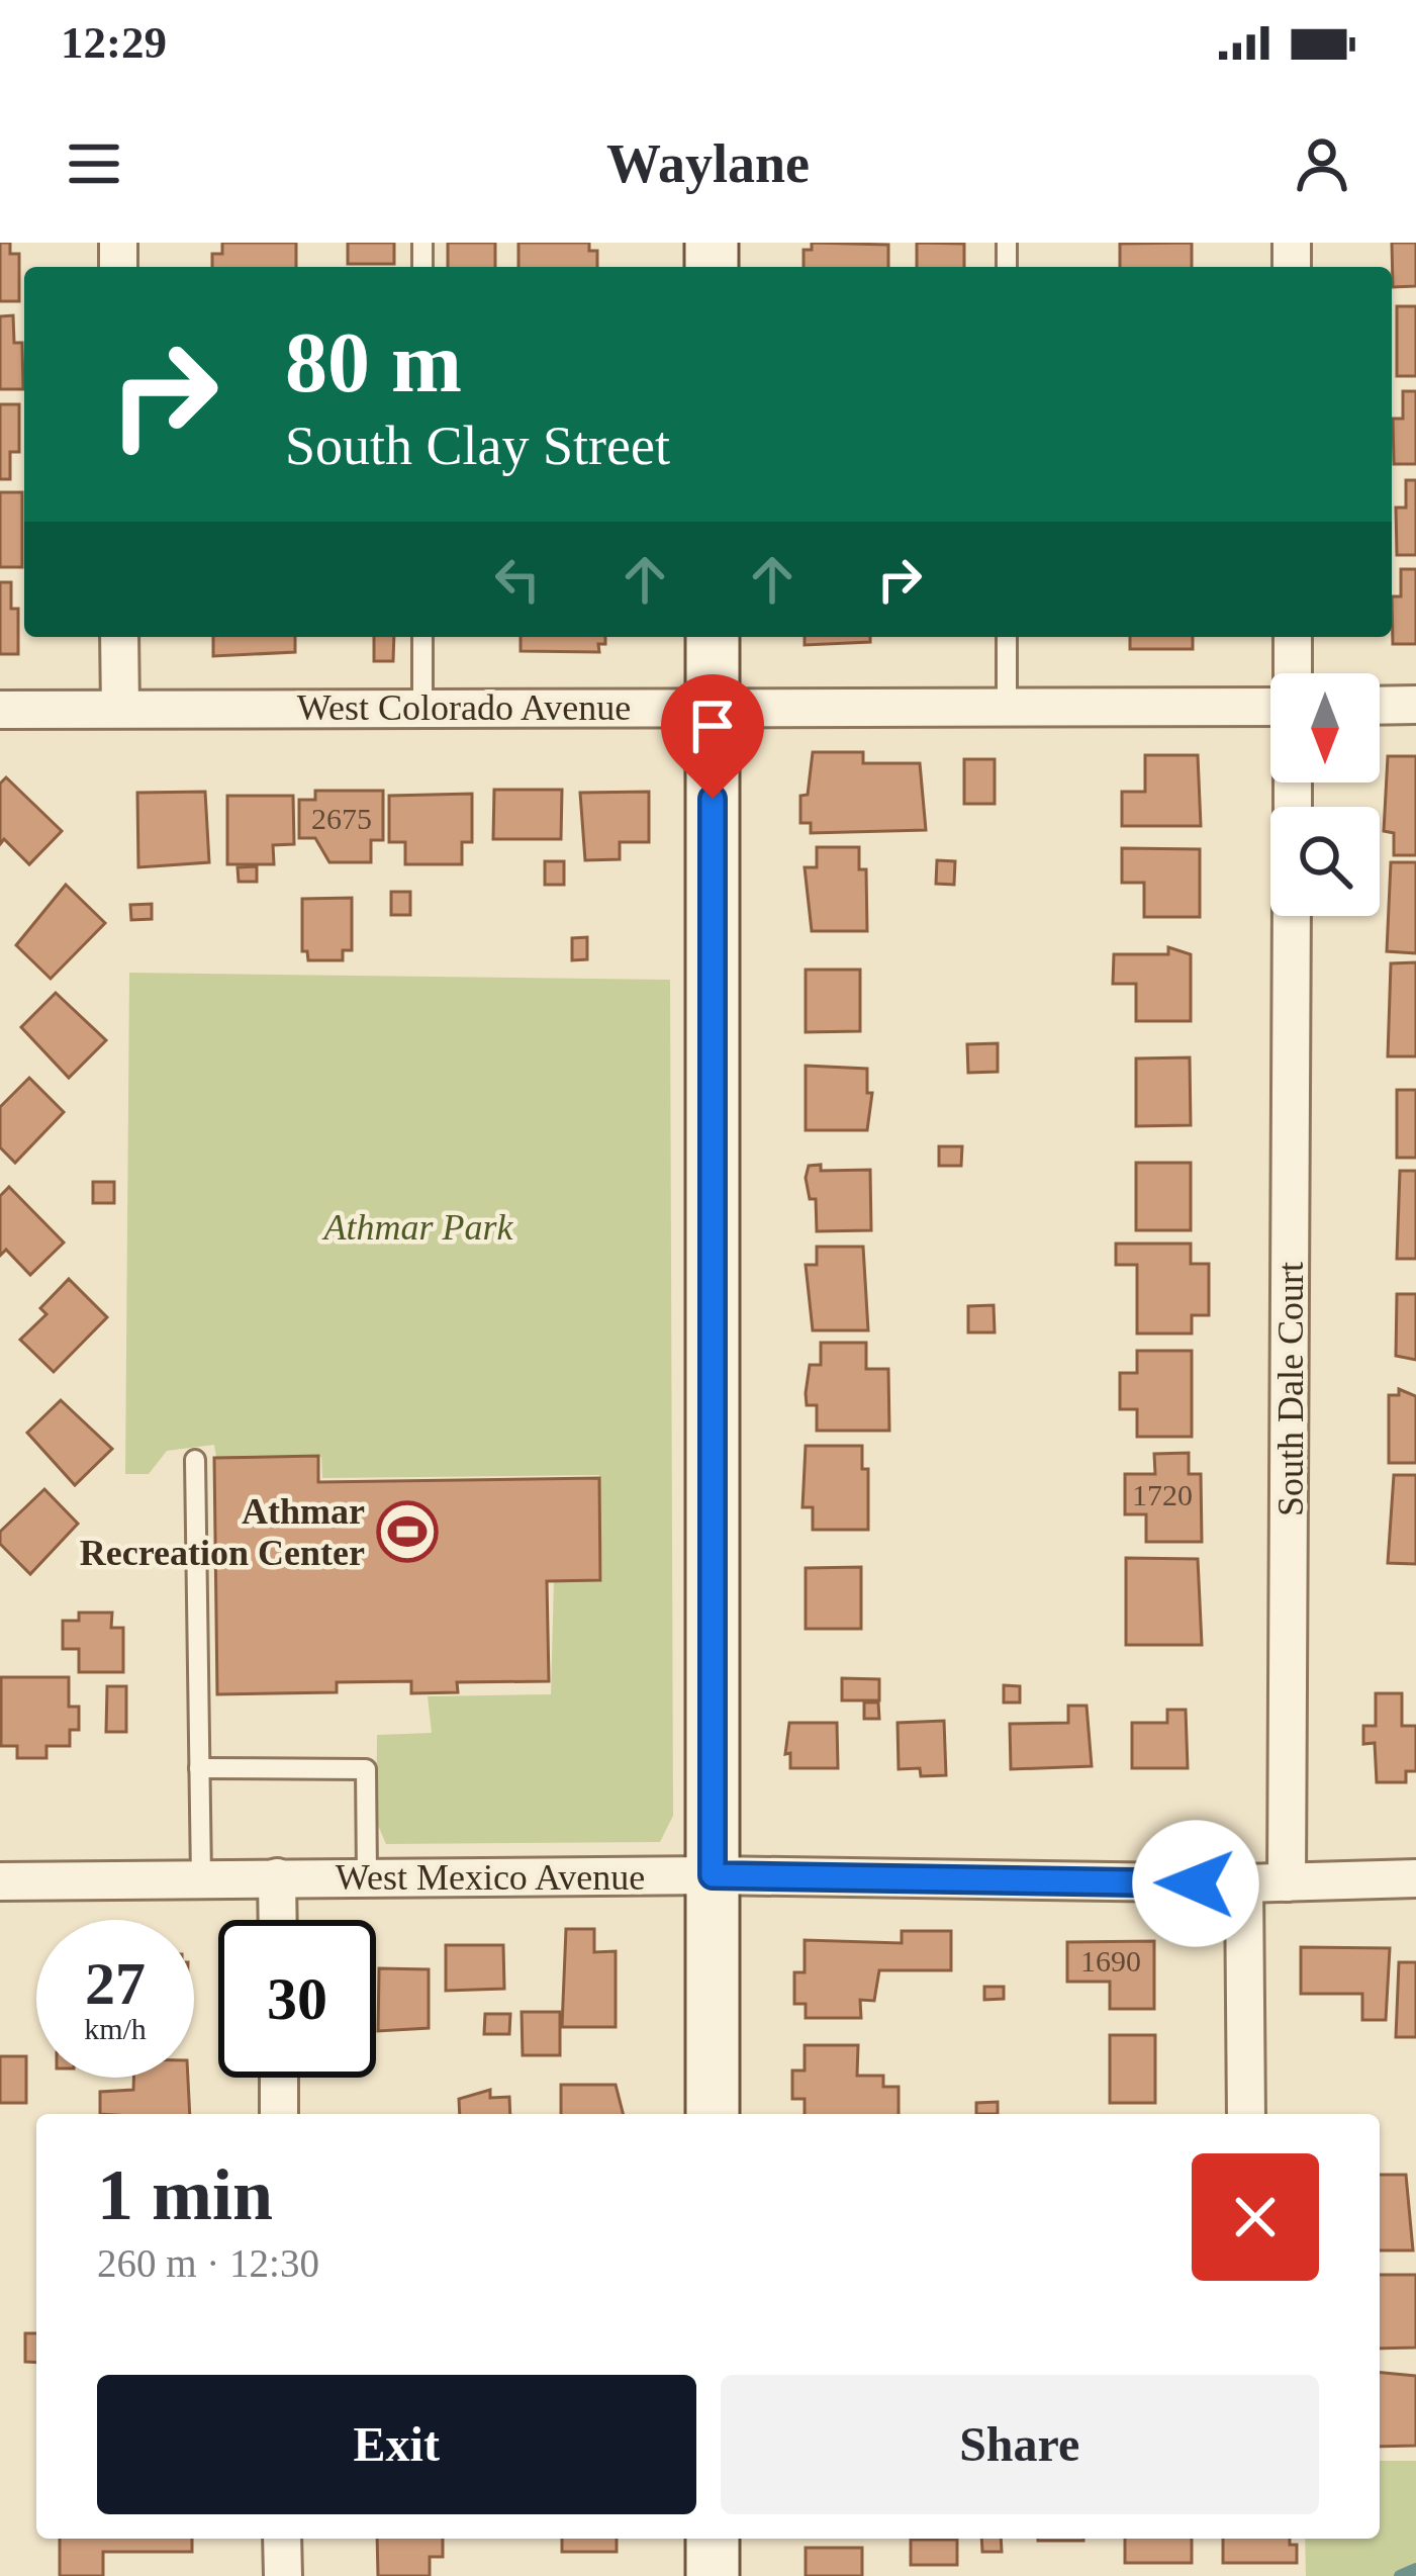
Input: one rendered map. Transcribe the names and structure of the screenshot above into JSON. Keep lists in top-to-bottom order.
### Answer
{
  "streets": {
    "street": ["West Colorado Avenue", "South Dale Court", "West Mexico Avenue"]
  },
  "crossings": [
    ["South Dale Court", "West Mexico Avenue"]
  ],
  "parks": ["Athmar Park"],
  "places": {
    "sports": ["Athmar Recreation Center"]
  },
  "house_numbers": ["2675", "1720", "1690"],
  "north": "bottom",
  "page": {
    "status": "12:29",
    "header": "Waylane",
    "turn": ["80 m", "South Clay Street"],
    "speed": "27 km/h",
    "limit": "30",
    "heading": ["1 min", "260 m · 12:30"],
    "buttons": ["Exit", "Share"]
  }
}
